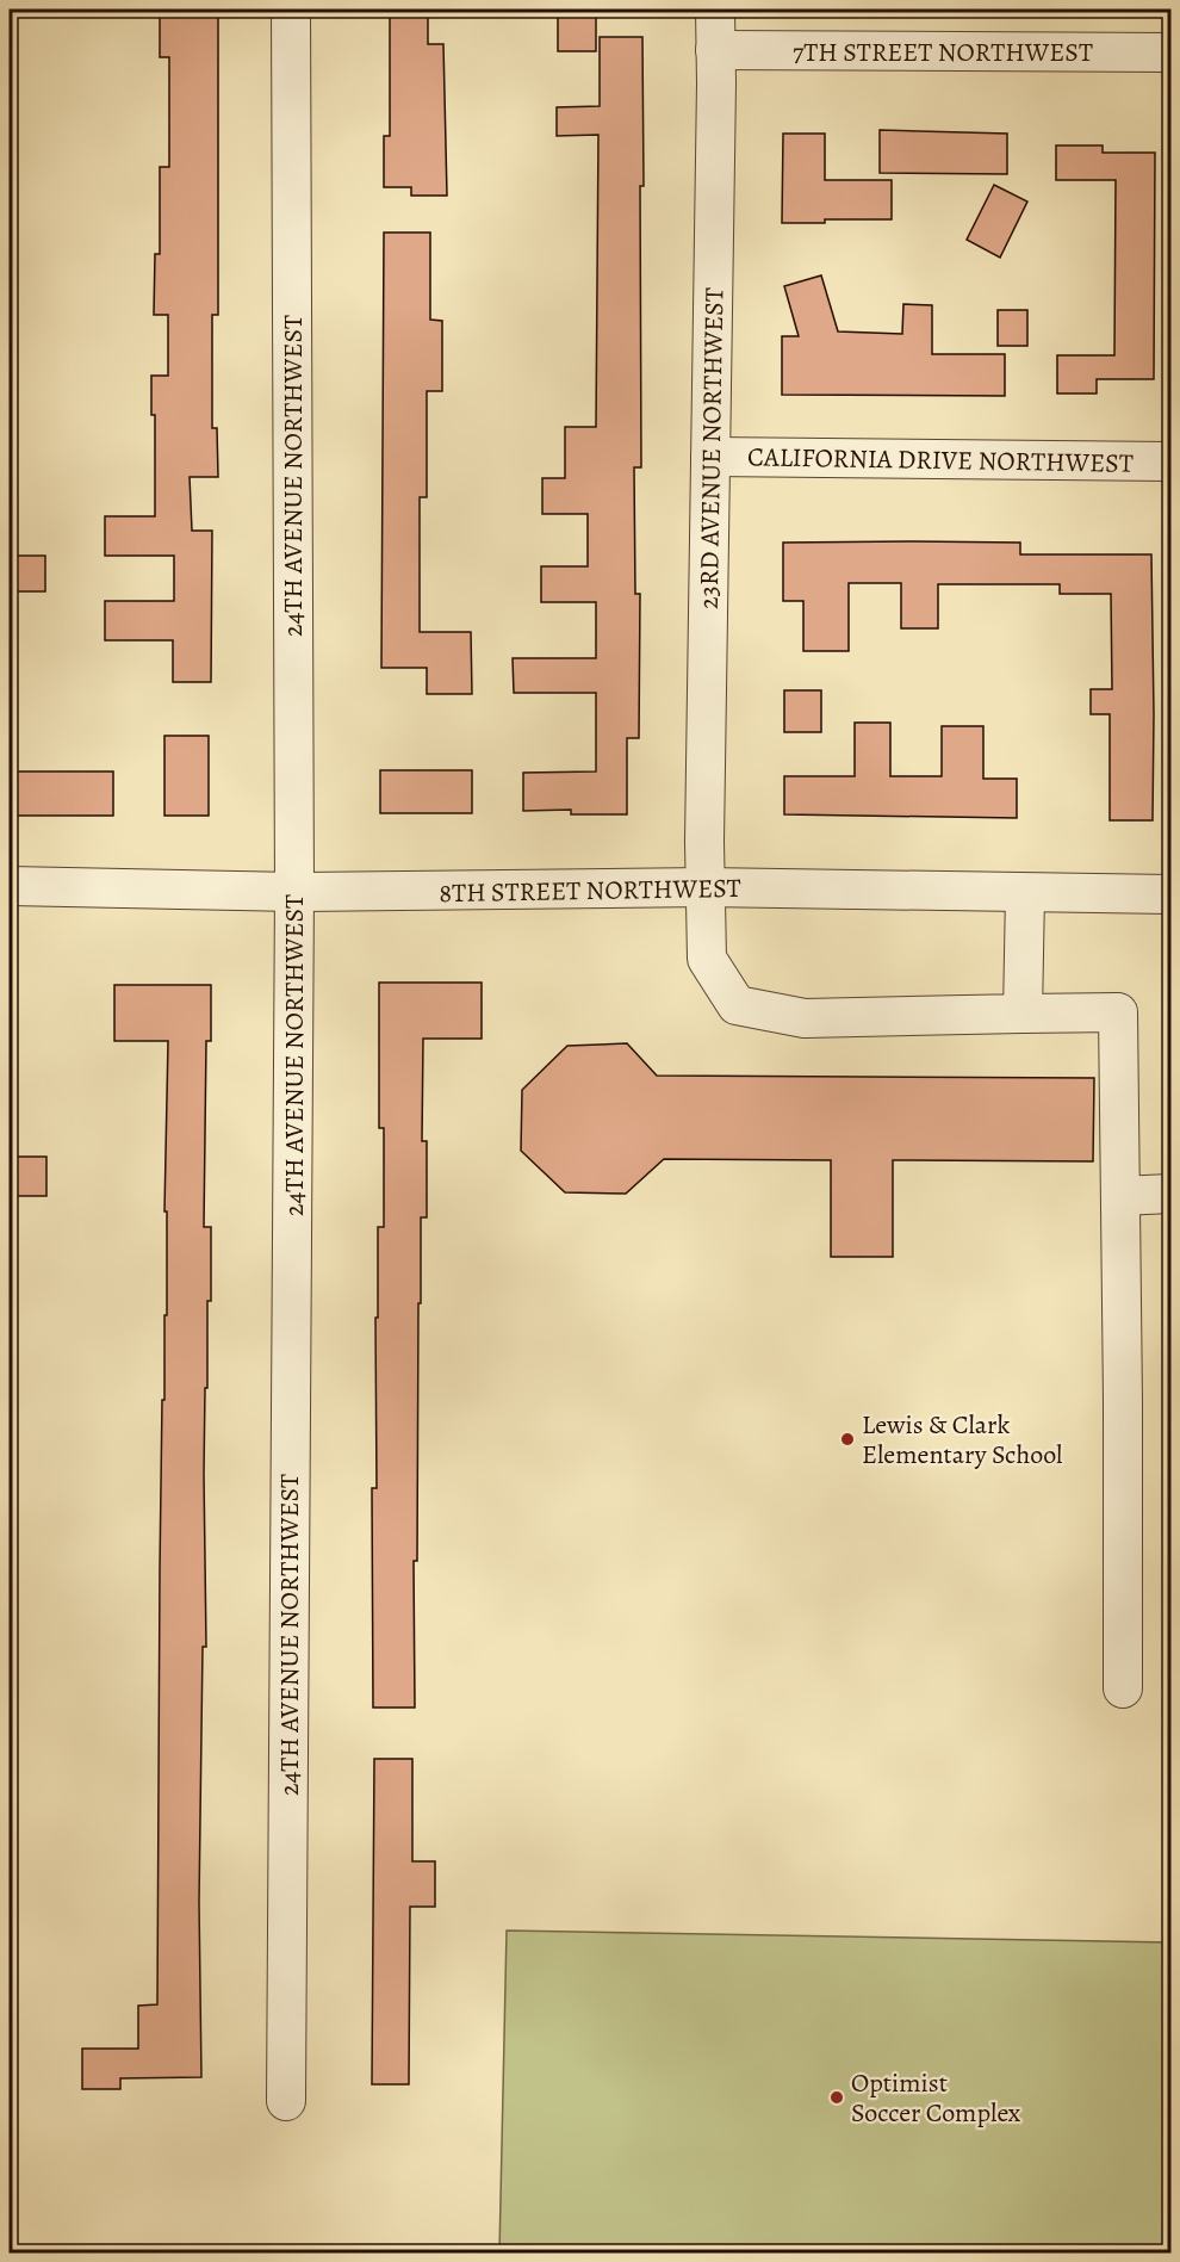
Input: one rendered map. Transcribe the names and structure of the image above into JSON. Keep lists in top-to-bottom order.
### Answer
{
  "streets": {
    "street": [
      "7TH STREET NORTHWEST",
      "23RD AVENUE NORTHWEST",
      "CALIFORNIA DRIVE NORTHWEST",
      "24TH AVENUE NORTHWEST",
      "8TH STREET NORTHWEST"
    ]
  },
  "crossings": [
    ["7TH STREET NORTHWEST", "23RD AVENUE NORTHWEST"],
    ["23RD AVENUE NORTHWEST", "CALIFORNIA DRIVE NORTHWEST"],
    ["23RD AVENUE NORTHWEST", "8TH STREET NORTHWEST"],
    ["24TH AVENUE NORTHWEST", "8TH STREET NORTHWEST"]
  ],
  "places": ["Lewis & Clark Elementary School", "Optimist Soccer Complex"]
}
